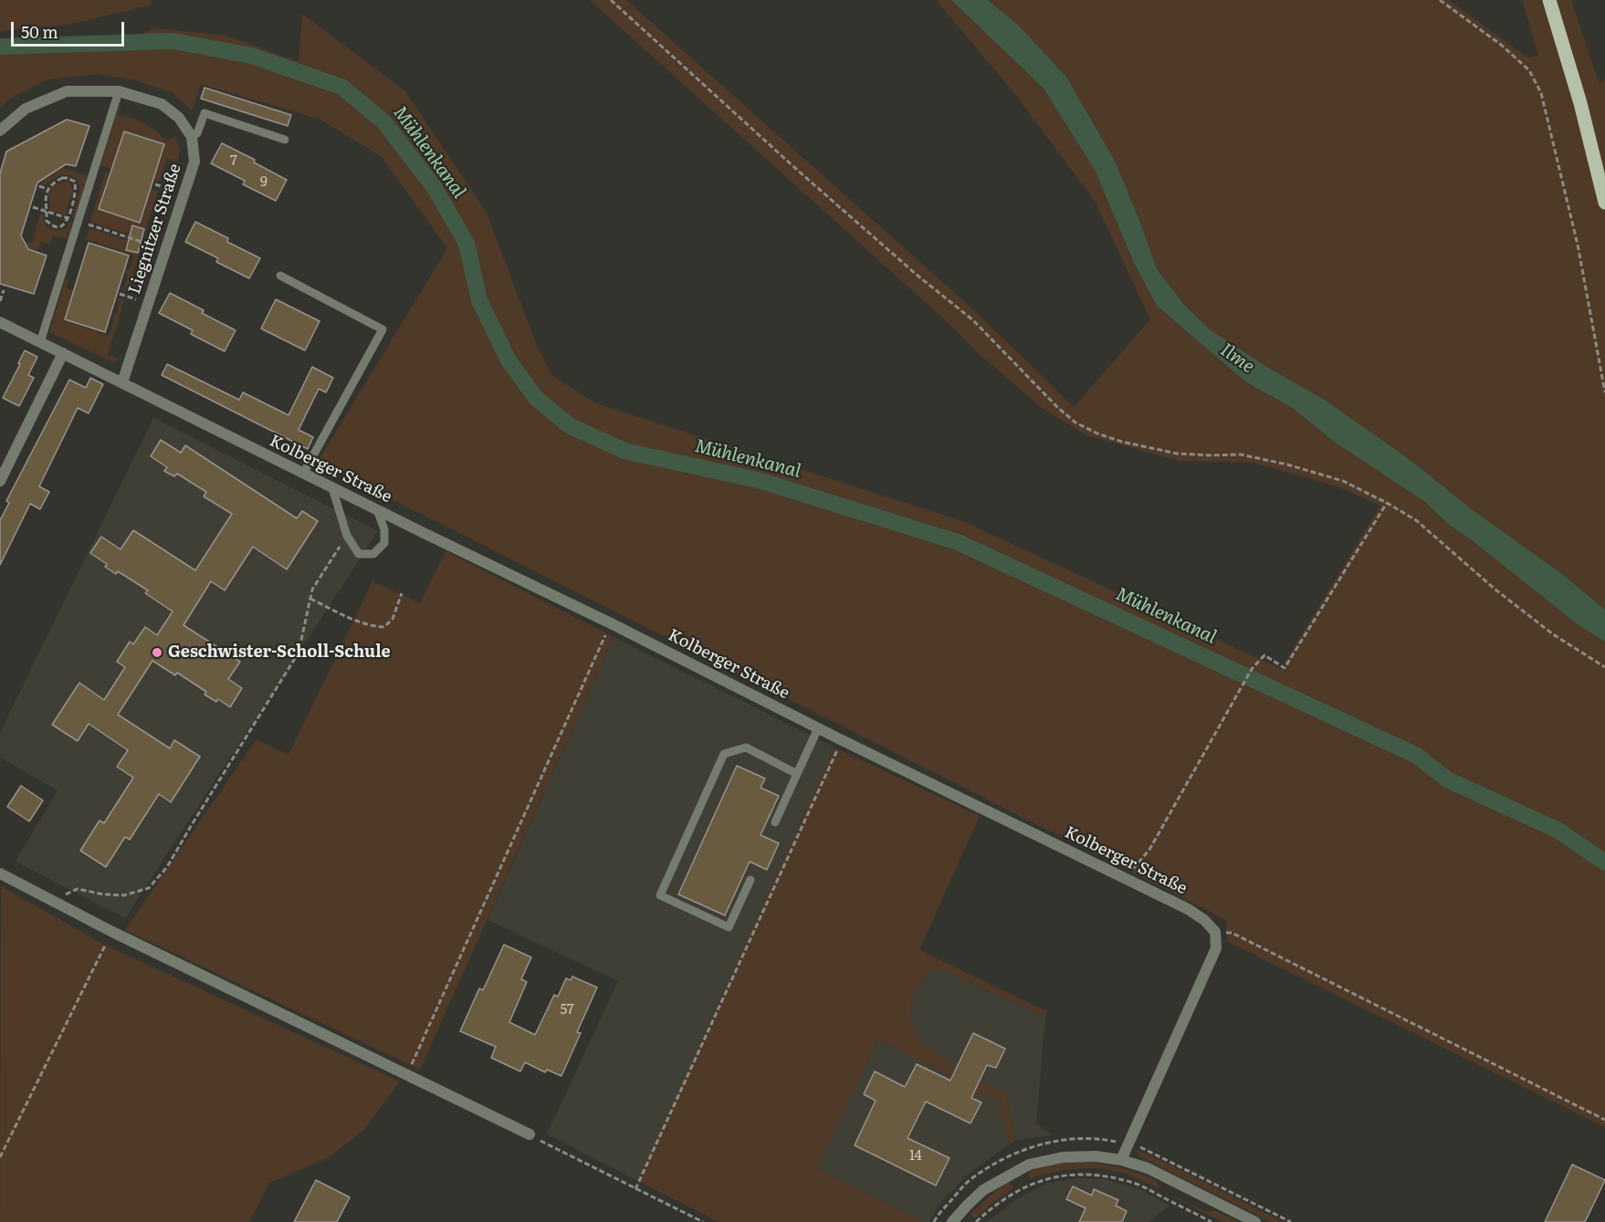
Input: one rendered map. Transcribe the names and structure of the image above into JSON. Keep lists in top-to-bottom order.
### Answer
{
  "streets": {
    "street": ["Liegnitzer Straße", "Kolberger Straße"]
  },
  "crossings": [
    ["Liegnitzer Straße", "Kolberger Straße"]
  ],
  "water": ["Mühlenkanal", "Ilme"],
  "places": ["Geschwister-Scholl-Schule"],
  "house_numbers": [
    "7",
    "9",
    "57",
    "14"
  ],
  "scale_bar": "50 m"
}
